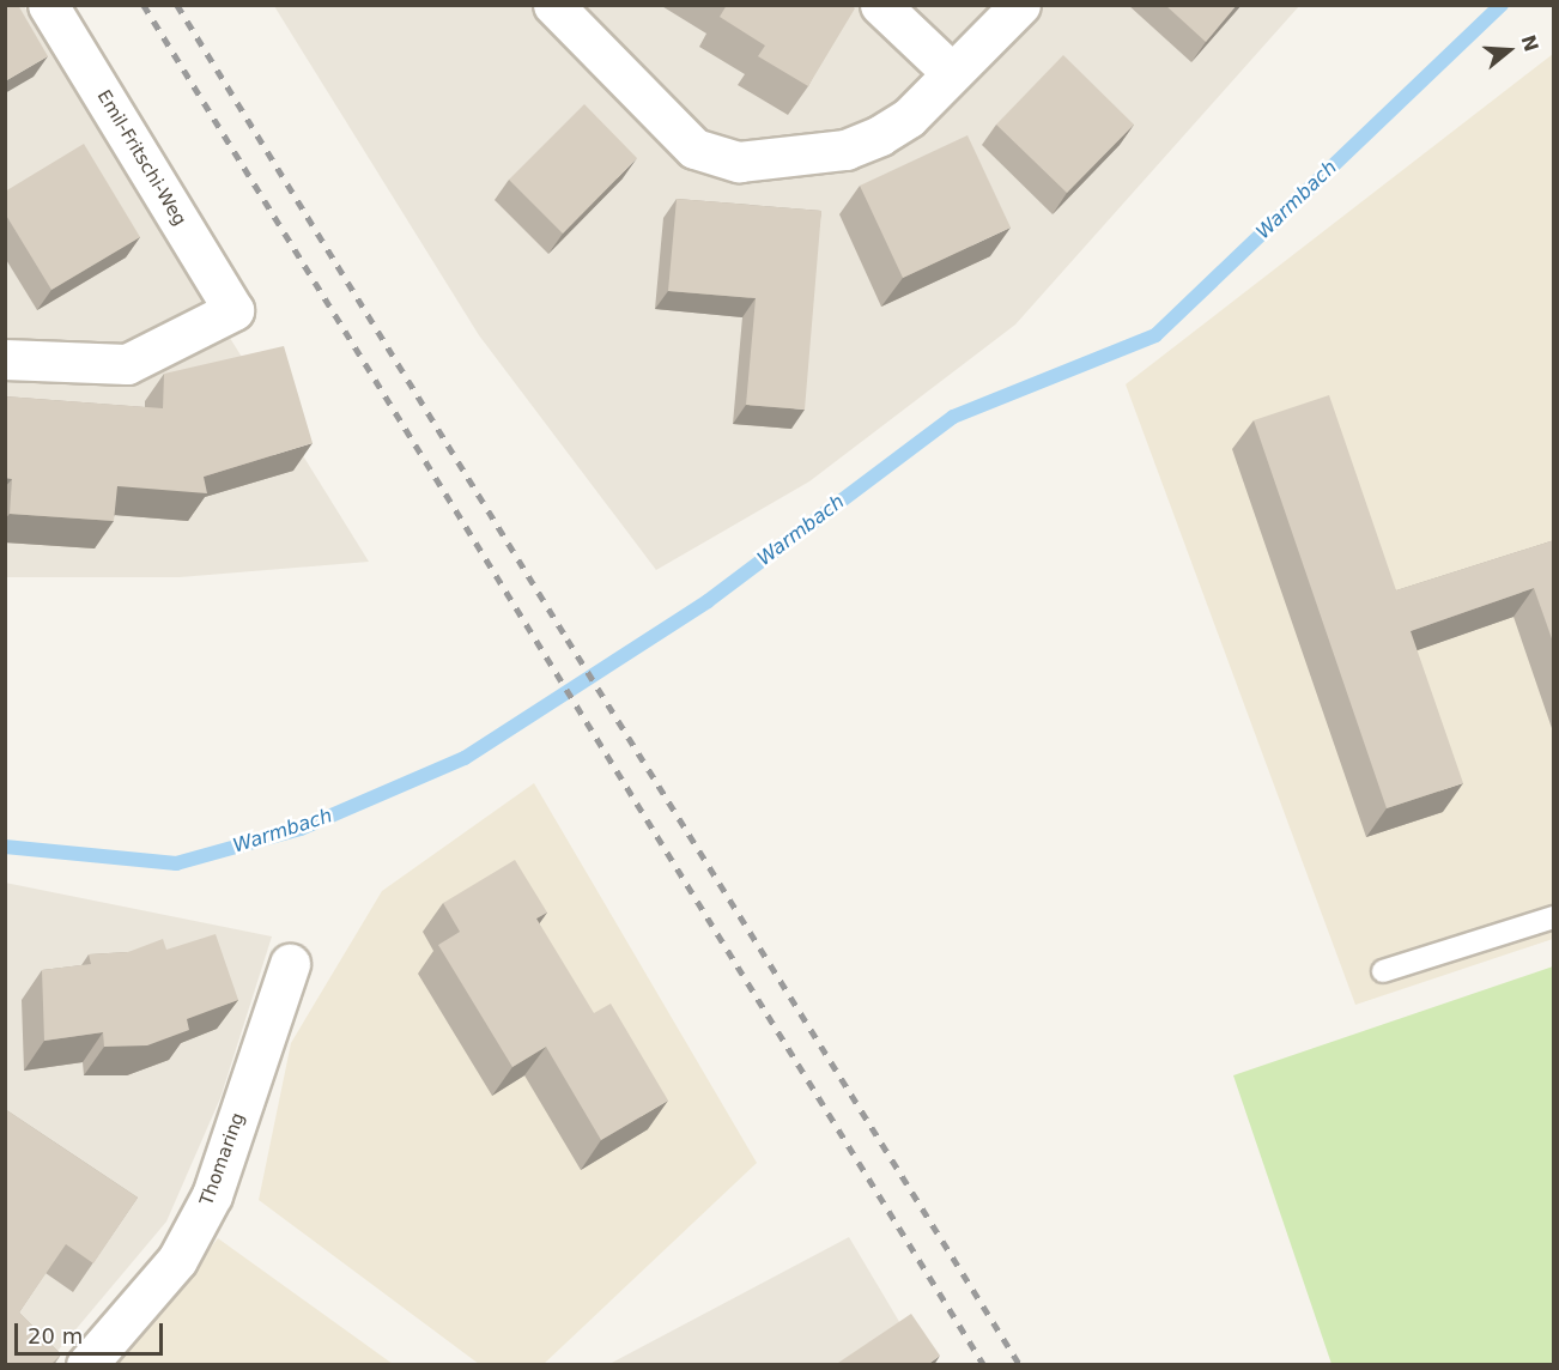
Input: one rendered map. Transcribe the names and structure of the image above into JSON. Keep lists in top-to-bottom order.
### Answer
{
  "streets": {
    "street": ["Emil-Fritschi-Weg", "Thomaring"]
  },
  "water": ["Warmbach"],
  "scale_bar": "20 m",
  "north": "right"
}
